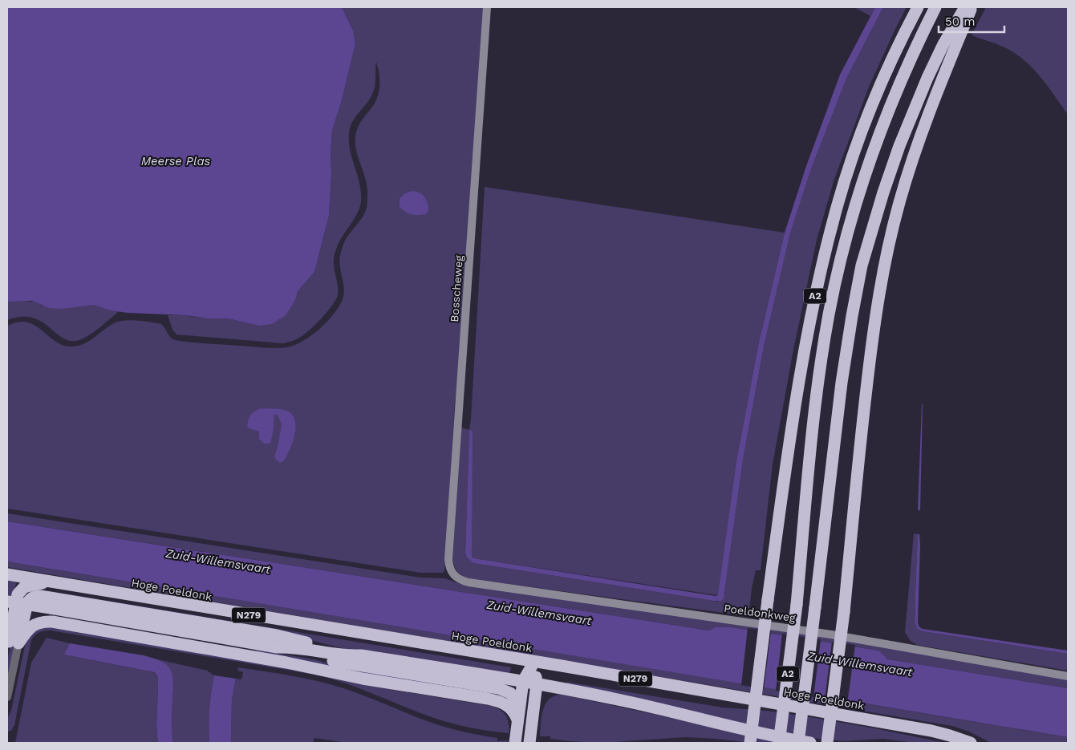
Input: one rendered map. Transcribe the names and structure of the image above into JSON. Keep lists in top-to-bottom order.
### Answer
{
  "streets": {
    "highway": ["A2", "Hoge Poeldonk", "N279"],
    "street": ["Bosscheweg", "Poeldonkweg"]
  },
  "crossings": [
    ["Bosscheweg", "Poeldonkweg"],
    ["Hoge Poeldonk", "N279"]
  ],
  "water": ["Meerse Plas", "Zuid-Willemsvaart"],
  "scale_bar": "50 m"
}
